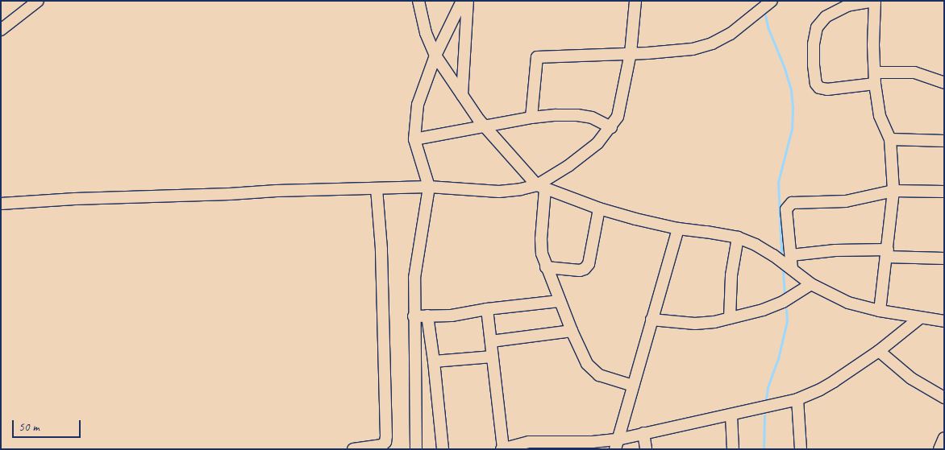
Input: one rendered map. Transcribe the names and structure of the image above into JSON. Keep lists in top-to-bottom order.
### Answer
{
  "scale_bar": "50 m"
}
